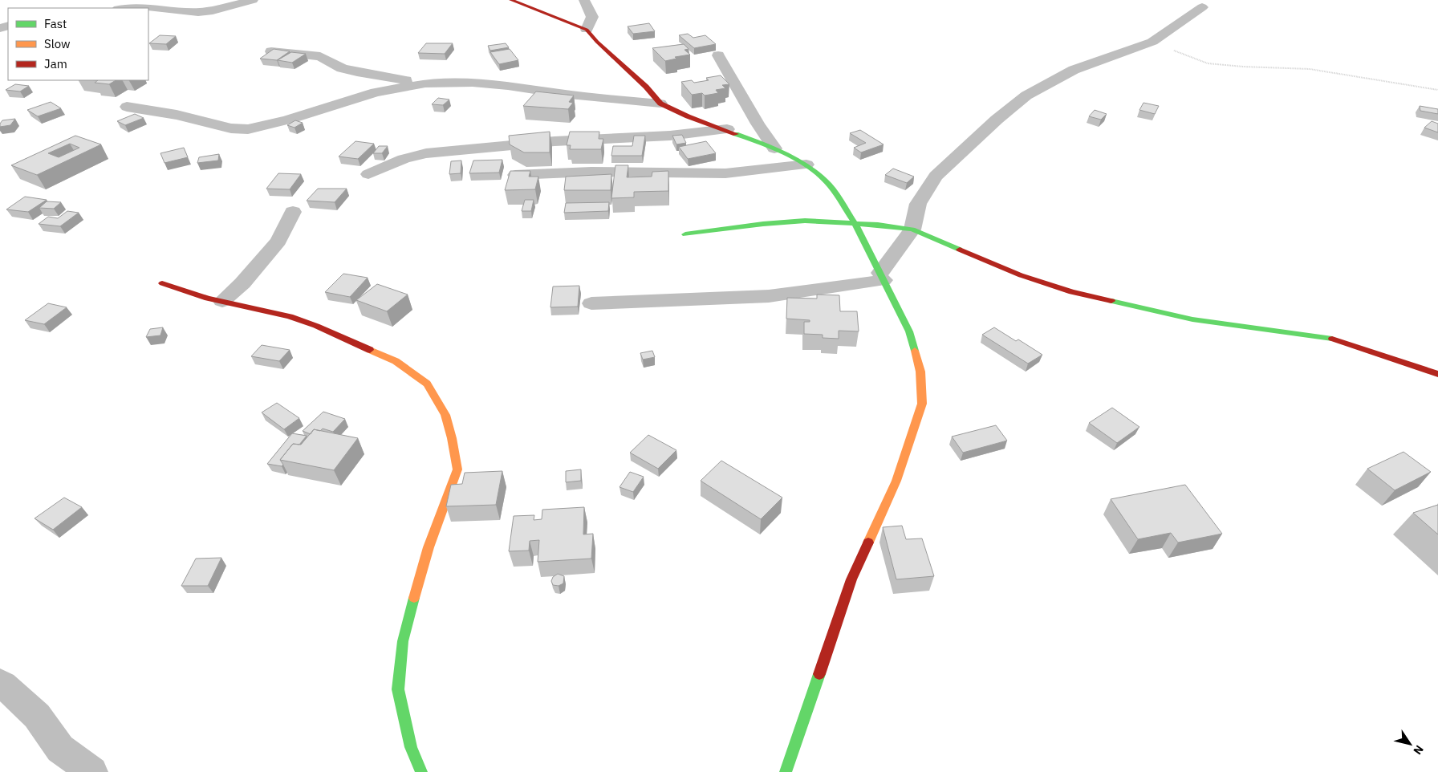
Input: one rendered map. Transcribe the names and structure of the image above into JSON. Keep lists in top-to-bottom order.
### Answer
{
  "legend": ["Fast", "Slow", "Jam"],
  "north": "bottom right"
}
